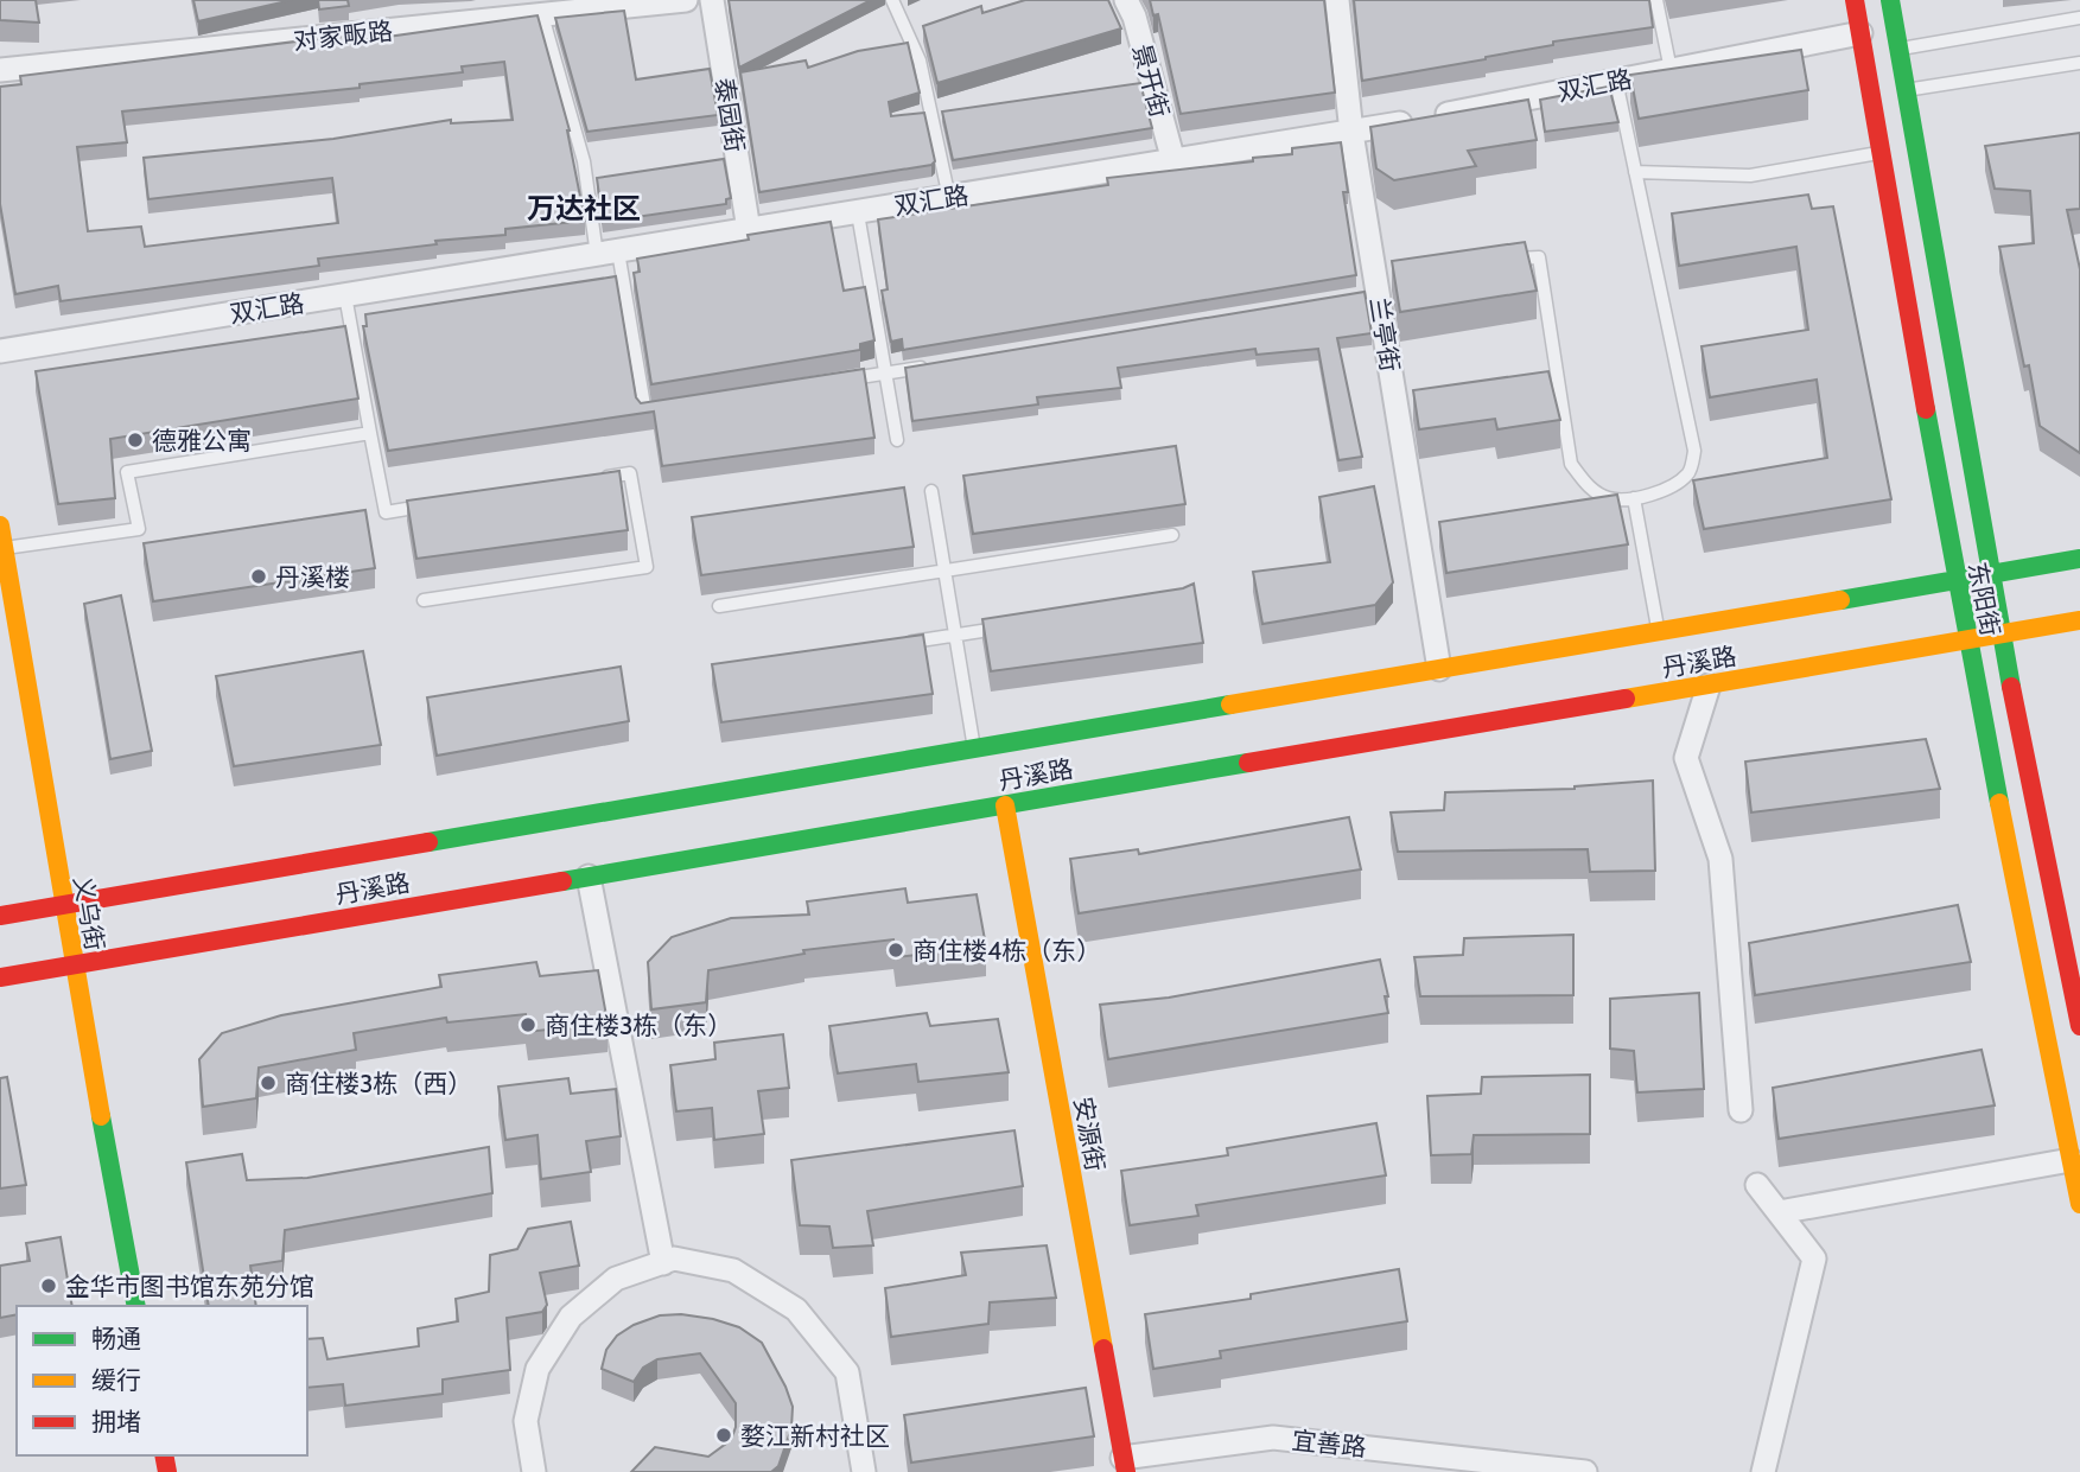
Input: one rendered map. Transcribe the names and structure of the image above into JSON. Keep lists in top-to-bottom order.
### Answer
{
  "streets": {
    "main road": [
      "东阳街",
      "丹溪路",
      "义乌街",
      "安源街"
    ],
    "street": [
      "对家畈路",
      "景开街",
      "双汇路",
      "泰园街",
      "兰亭街",
      "宜善路"
    ]
  },
  "crossings": [
    ["景开街", "双汇路"],
    ["双汇路", "泰园街"],
    ["双汇路", "兰亭街"],
    ["双汇路", "东阳街"],
    ["兰亭街", "丹溪路"],
    ["东阳街", "丹溪路"],
    ["丹溪路", "义乌街"],
    ["丹溪路", "安源街"],
    ["安源街", "宜善路"]
  ],
  "districts": ["万达社区"],
  "places": [
    "德雅公寓",
    "丹溪楼",
    "商住楼4栋（东）",
    "商住楼3栋（东）",
    "商住楼3栋（西）",
    "金华市图书馆东苑分馆",
    "婺江新村社区"
  ],
  "legend": ["畅通", "缓行", "拥堵"]
}
